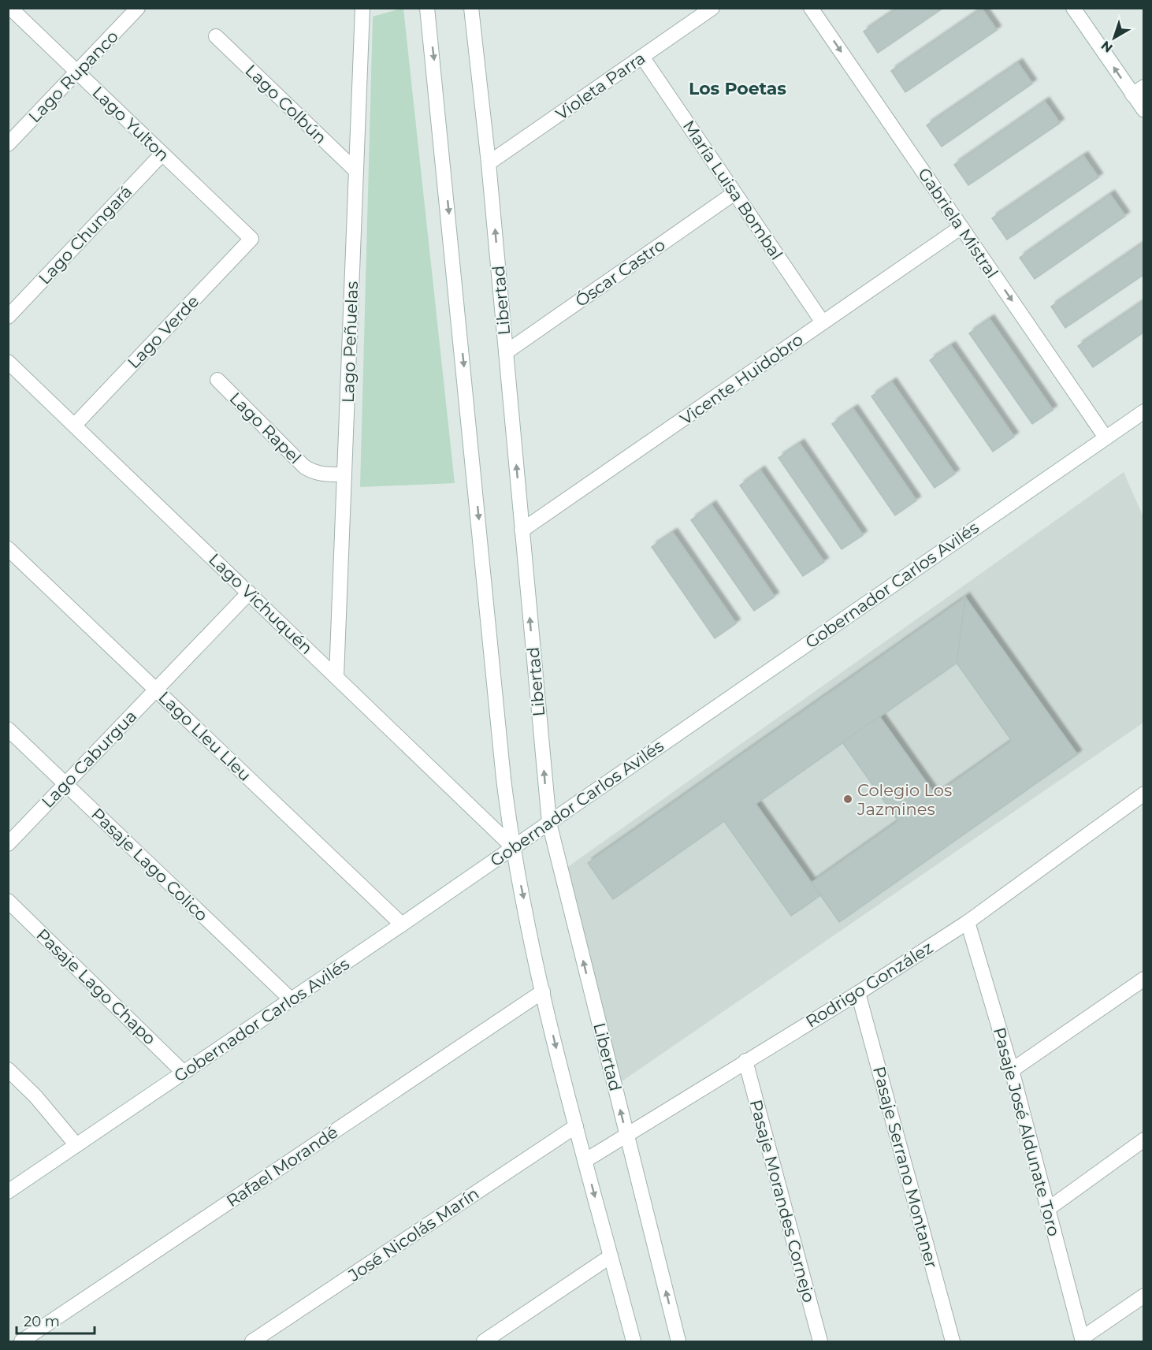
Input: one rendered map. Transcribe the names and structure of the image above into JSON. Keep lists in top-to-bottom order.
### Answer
{
  "streets": {
    "street": [
      "Lago Rupanco",
      "Violeta Parra",
      "Lago Colbún",
      "Lago Yulton",
      "María Luisa Bombal",
      "Gabriela Mistral",
      "Lago Chungará",
      "Óscar Castro",
      "Libertad",
      "Lago Verde",
      "Lago Peñuelas",
      "Vicente Huidobro",
      "Lago Rapel",
      "Gobernador Carlos Avilés",
      "Lago Vichuquén",
      "Lago Lleu Lleu",
      "Lago Caburgua",
      "Pasaje Lago Colico",
      "Rodrigo González",
      "Pasaje Lago Chapo",
      "Pasaje José Aldunate Toro",
      "Rafael Morandé",
      "Pasaje Serrano Montaner",
      "Pasaje Morandes Cornejo",
      "José Nicolás Marín"
    ]
  },
  "crossings": [
    ["Lago Rupanco", "Lago Yulton"],
    ["Violeta Parra", "María Luisa Bombal"],
    ["Violeta Parra", "Libertad"],
    ["Lago Colbún", "Lago Peñuelas"],
    ["Lago Yulton", "Lago Chungará"],
    ["Lago Yulton", "Lago Verde"],
    ["María Luisa Bombal", "Óscar Castro"],
    ["María Luisa Bombal", "Vicente Huidobro"],
    ["Gabriela Mistral", "Vicente Huidobro"],
    ["Gabriela Mistral", "Gobernador Carlos Avilés"],
    ["Óscar Castro", "Libertad"],
    ["Libertad", "Vicente Huidobro"],
    ["Libertad", "Gobernador Carlos Avilés"],
    ["Libertad", "Rodrigo González"],
    ["Lago Verde", "Lago Vichuquén"],
    ["Lago Peñuelas", "Lago Rapel"],
    ["Lago Peñuelas", "Lago Vichuquén"],
    ["Gobernador Carlos Avilés", "Lago Vichuquén"],
    ["Gobernador Carlos Avilés", "Lago Lleu Lleu"],
    ["Gobernador Carlos Avilés", "Pasaje Lago Colico"],
    ["Gobernador Carlos Avilés", "Pasaje Lago Chapo"],
    ["Lago Vichuquén", "Lago Caburgua"],
    ["Lago Lleu Lleu", "Lago Caburgua"],
    ["Lago Caburgua", "Pasaje Lago Colico"],
    ["Rodrigo González", "Pasaje José Aldunate Toro"],
    ["Rodrigo González", "Pasaje Serrano Montaner"],
    ["Rodrigo González", "Pasaje Morandes Cornejo"]
  ],
  "one_way": ["Gabriela Mistral"],
  "districts": ["Los Poetas"],
  "places": ["Colegio Los Jazmines"],
  "scale_bar": "20 m",
  "north": "bottom left"
}
